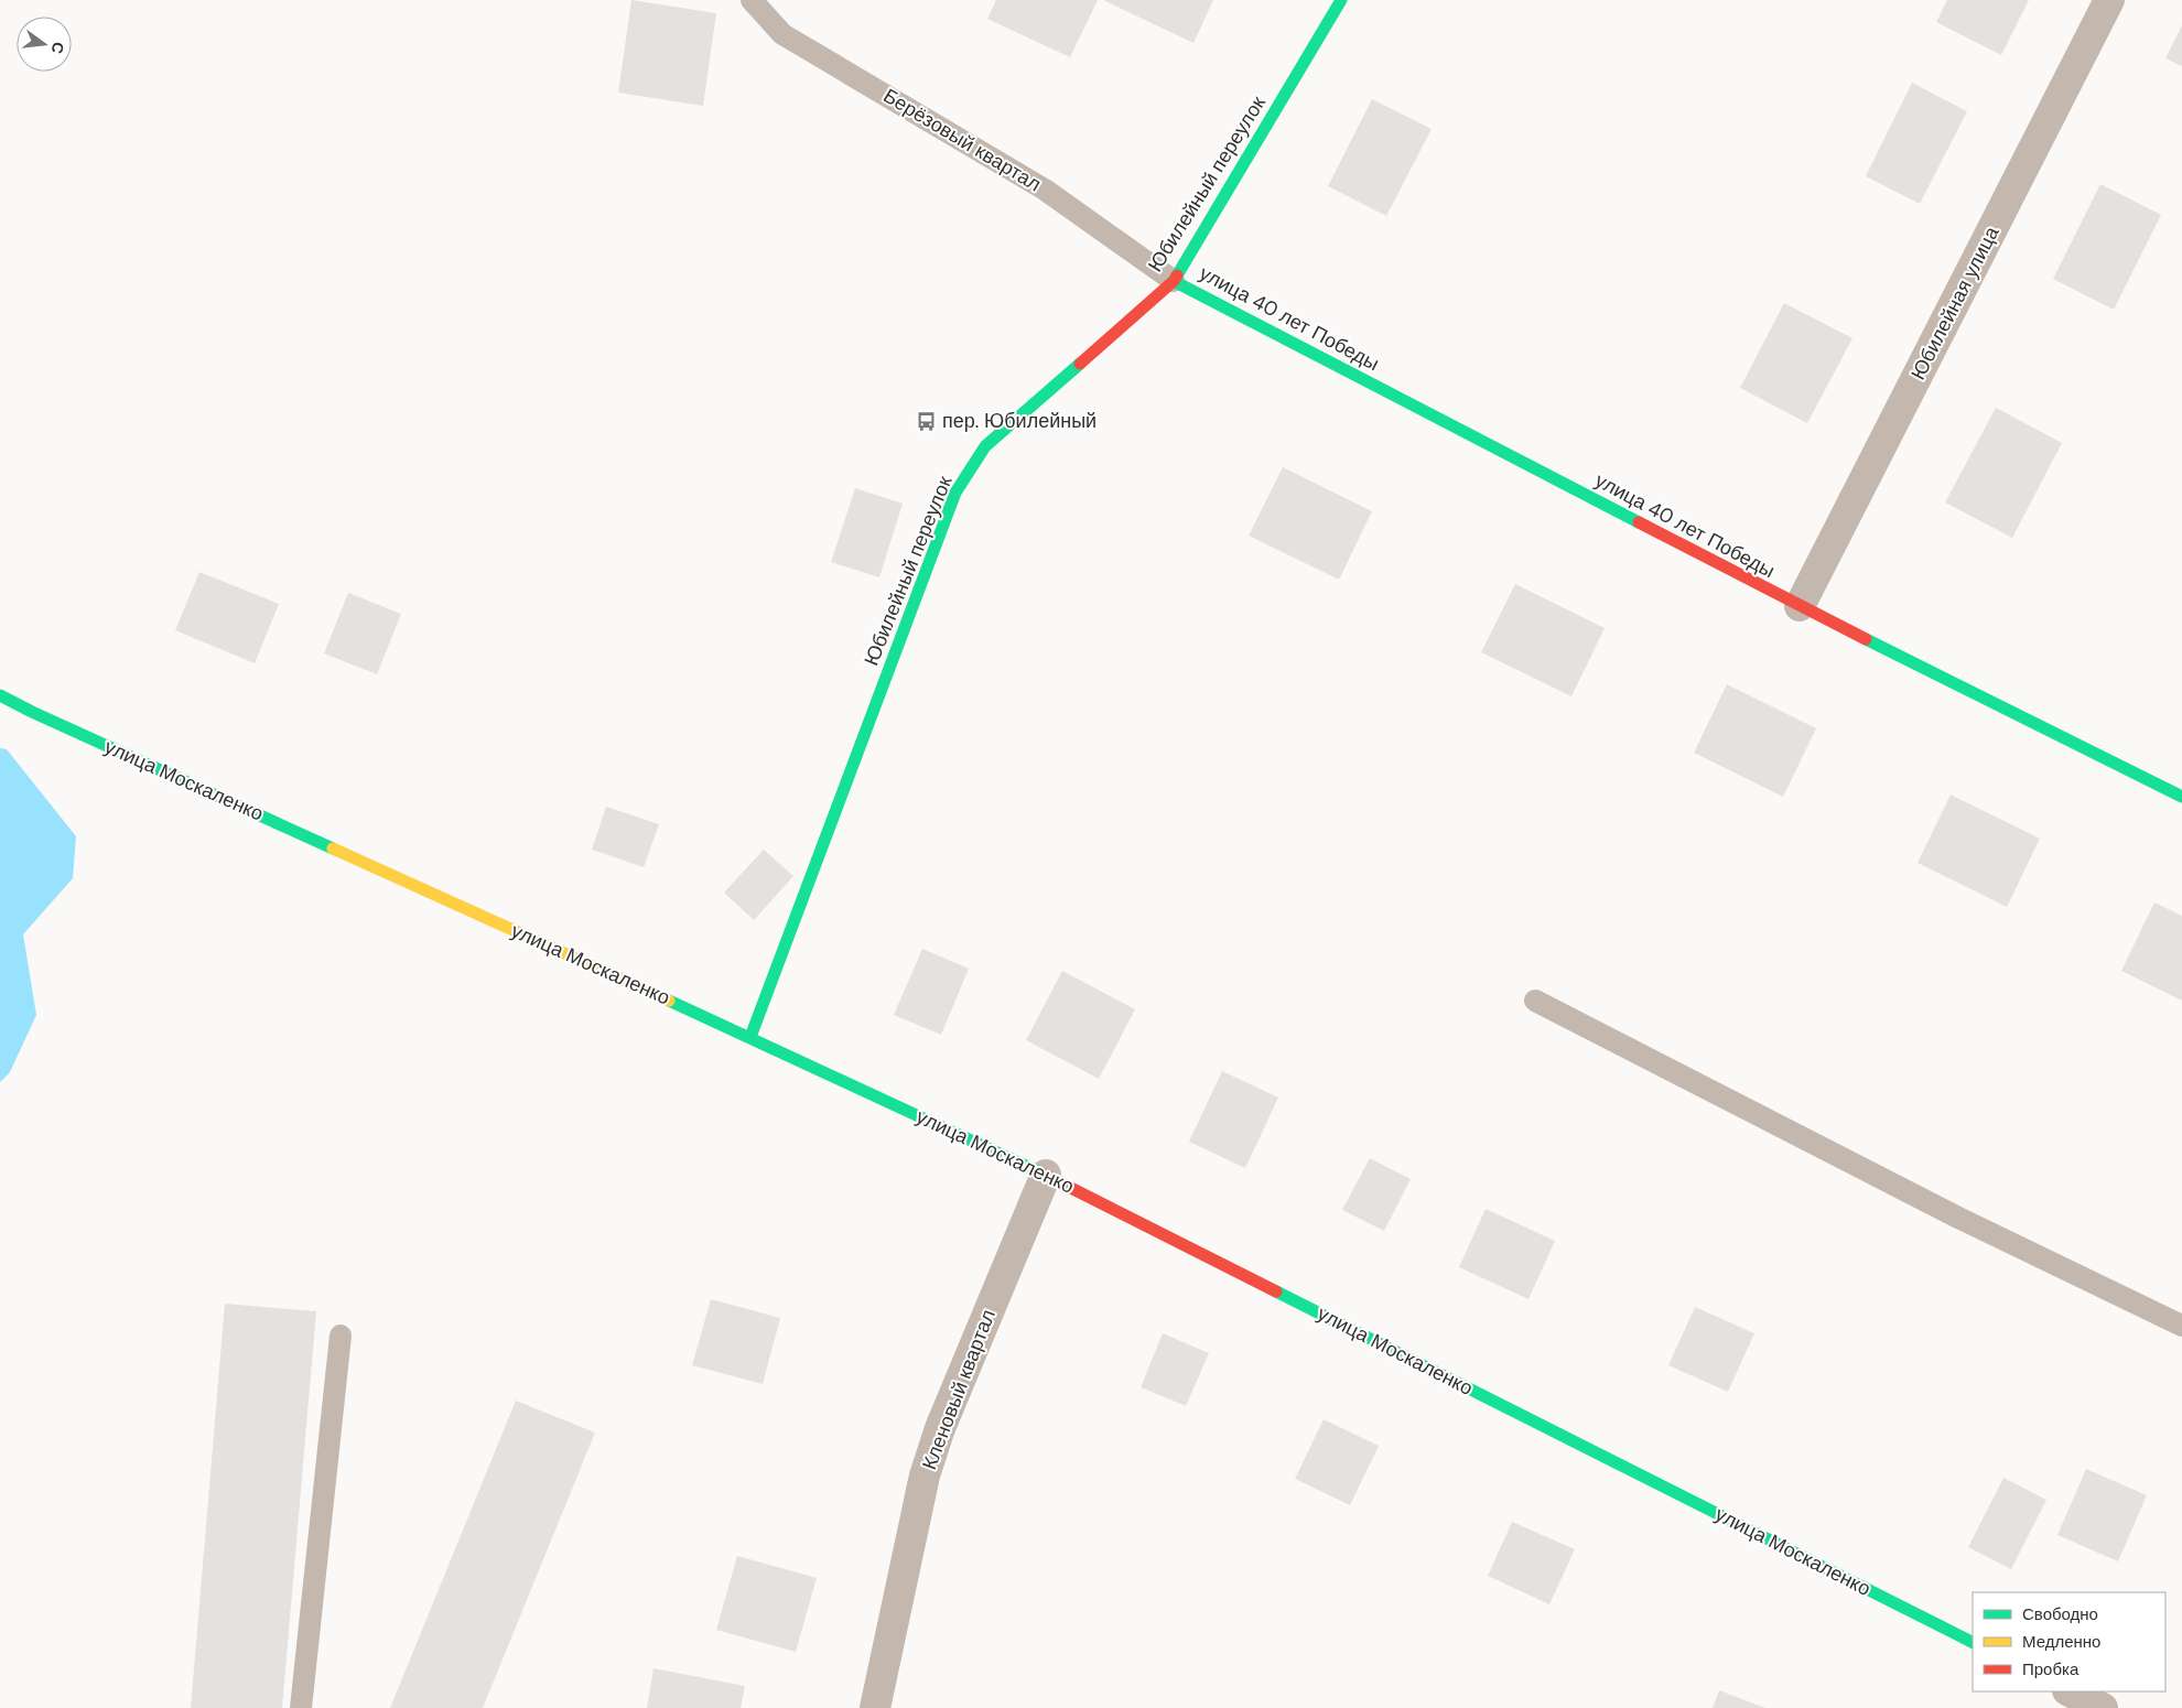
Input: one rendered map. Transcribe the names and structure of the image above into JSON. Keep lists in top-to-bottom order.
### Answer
{
  "streets": {
    "street": [
      "Юбилейный переулок",
      "Юбилейная улица",
      "улица 40 лет Победы",
      "улица Москаленко",
      "Кленовый квартал"
    ],
    "lane": ["Берёзовый квартал"]
  },
  "crossings": [
    ["Берёзовый квартал", "Юбилейный переулок"],
    ["Берёзовый квартал", "улица 40 лет Победы"],
    ["Юбилейный переулок", "улица 40 лет Победы"],
    ["Юбилейный переулок", "улица Москаленко"],
    ["Юбилейная улица", "улица 40 лет Победы"],
    ["улица Москаленко", "Кленовый квартал"]
  ],
  "places": {
    "bus stop": ["пер. Юбилейный"]
  },
  "legend": ["Свободно", "Медленно", "Пробка"],
  "north": "right"
}
